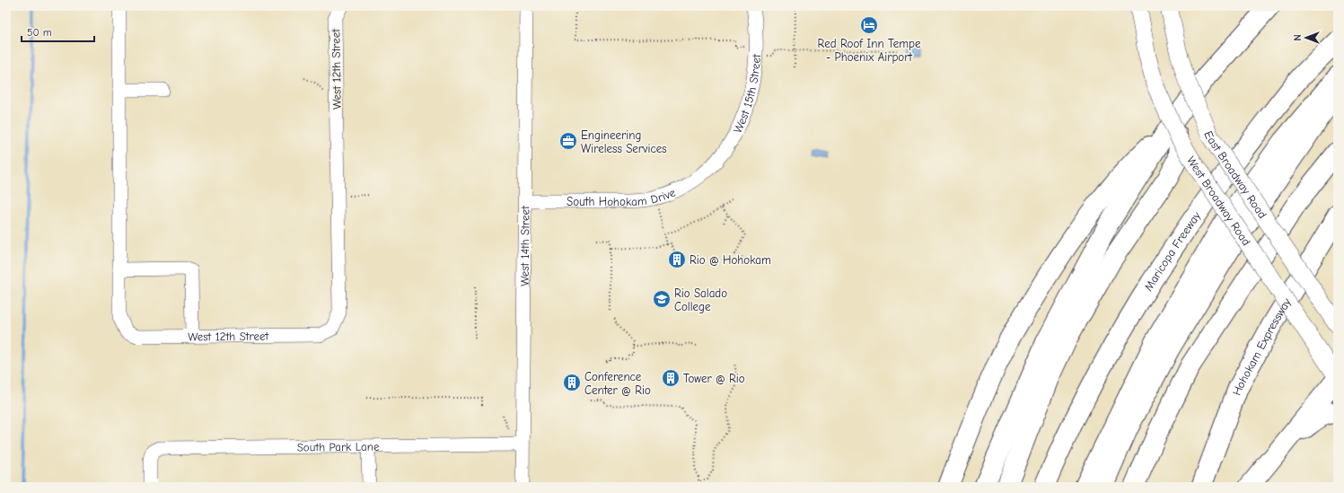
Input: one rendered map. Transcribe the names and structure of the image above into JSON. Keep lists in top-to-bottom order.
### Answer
{
  "streets": {
    "highway": ["Maricopa Freeway", "Hohokam Expressway"],
    "main road": ["East Broadway Road", "West Broadway Road"],
    "street": [
      "West 12th Street",
      "West 15th Street",
      "South Hohokam Drive",
      "West 14th Street",
      "South Park Lane"
    ]
  },
  "crossings": [
    ["West 15th Street", "South Hohokam Drive"],
    ["South Hohokam Drive", "West 14th Street"],
    ["West 14th Street", "South Park Lane"]
  ],
  "places": {
    "hotel": ["Red Roof Inn Tempe - Phoenix Airport"],
    "office": ["Engineering Wireless Services"],
    "building": ["Rio @ Hohokam", "Tower @ Rio", "Conference Center @ Rio"],
    "school or university": ["Rio Salado College"]
  },
  "scale_bar": "50 m",
  "north": "left"
}
